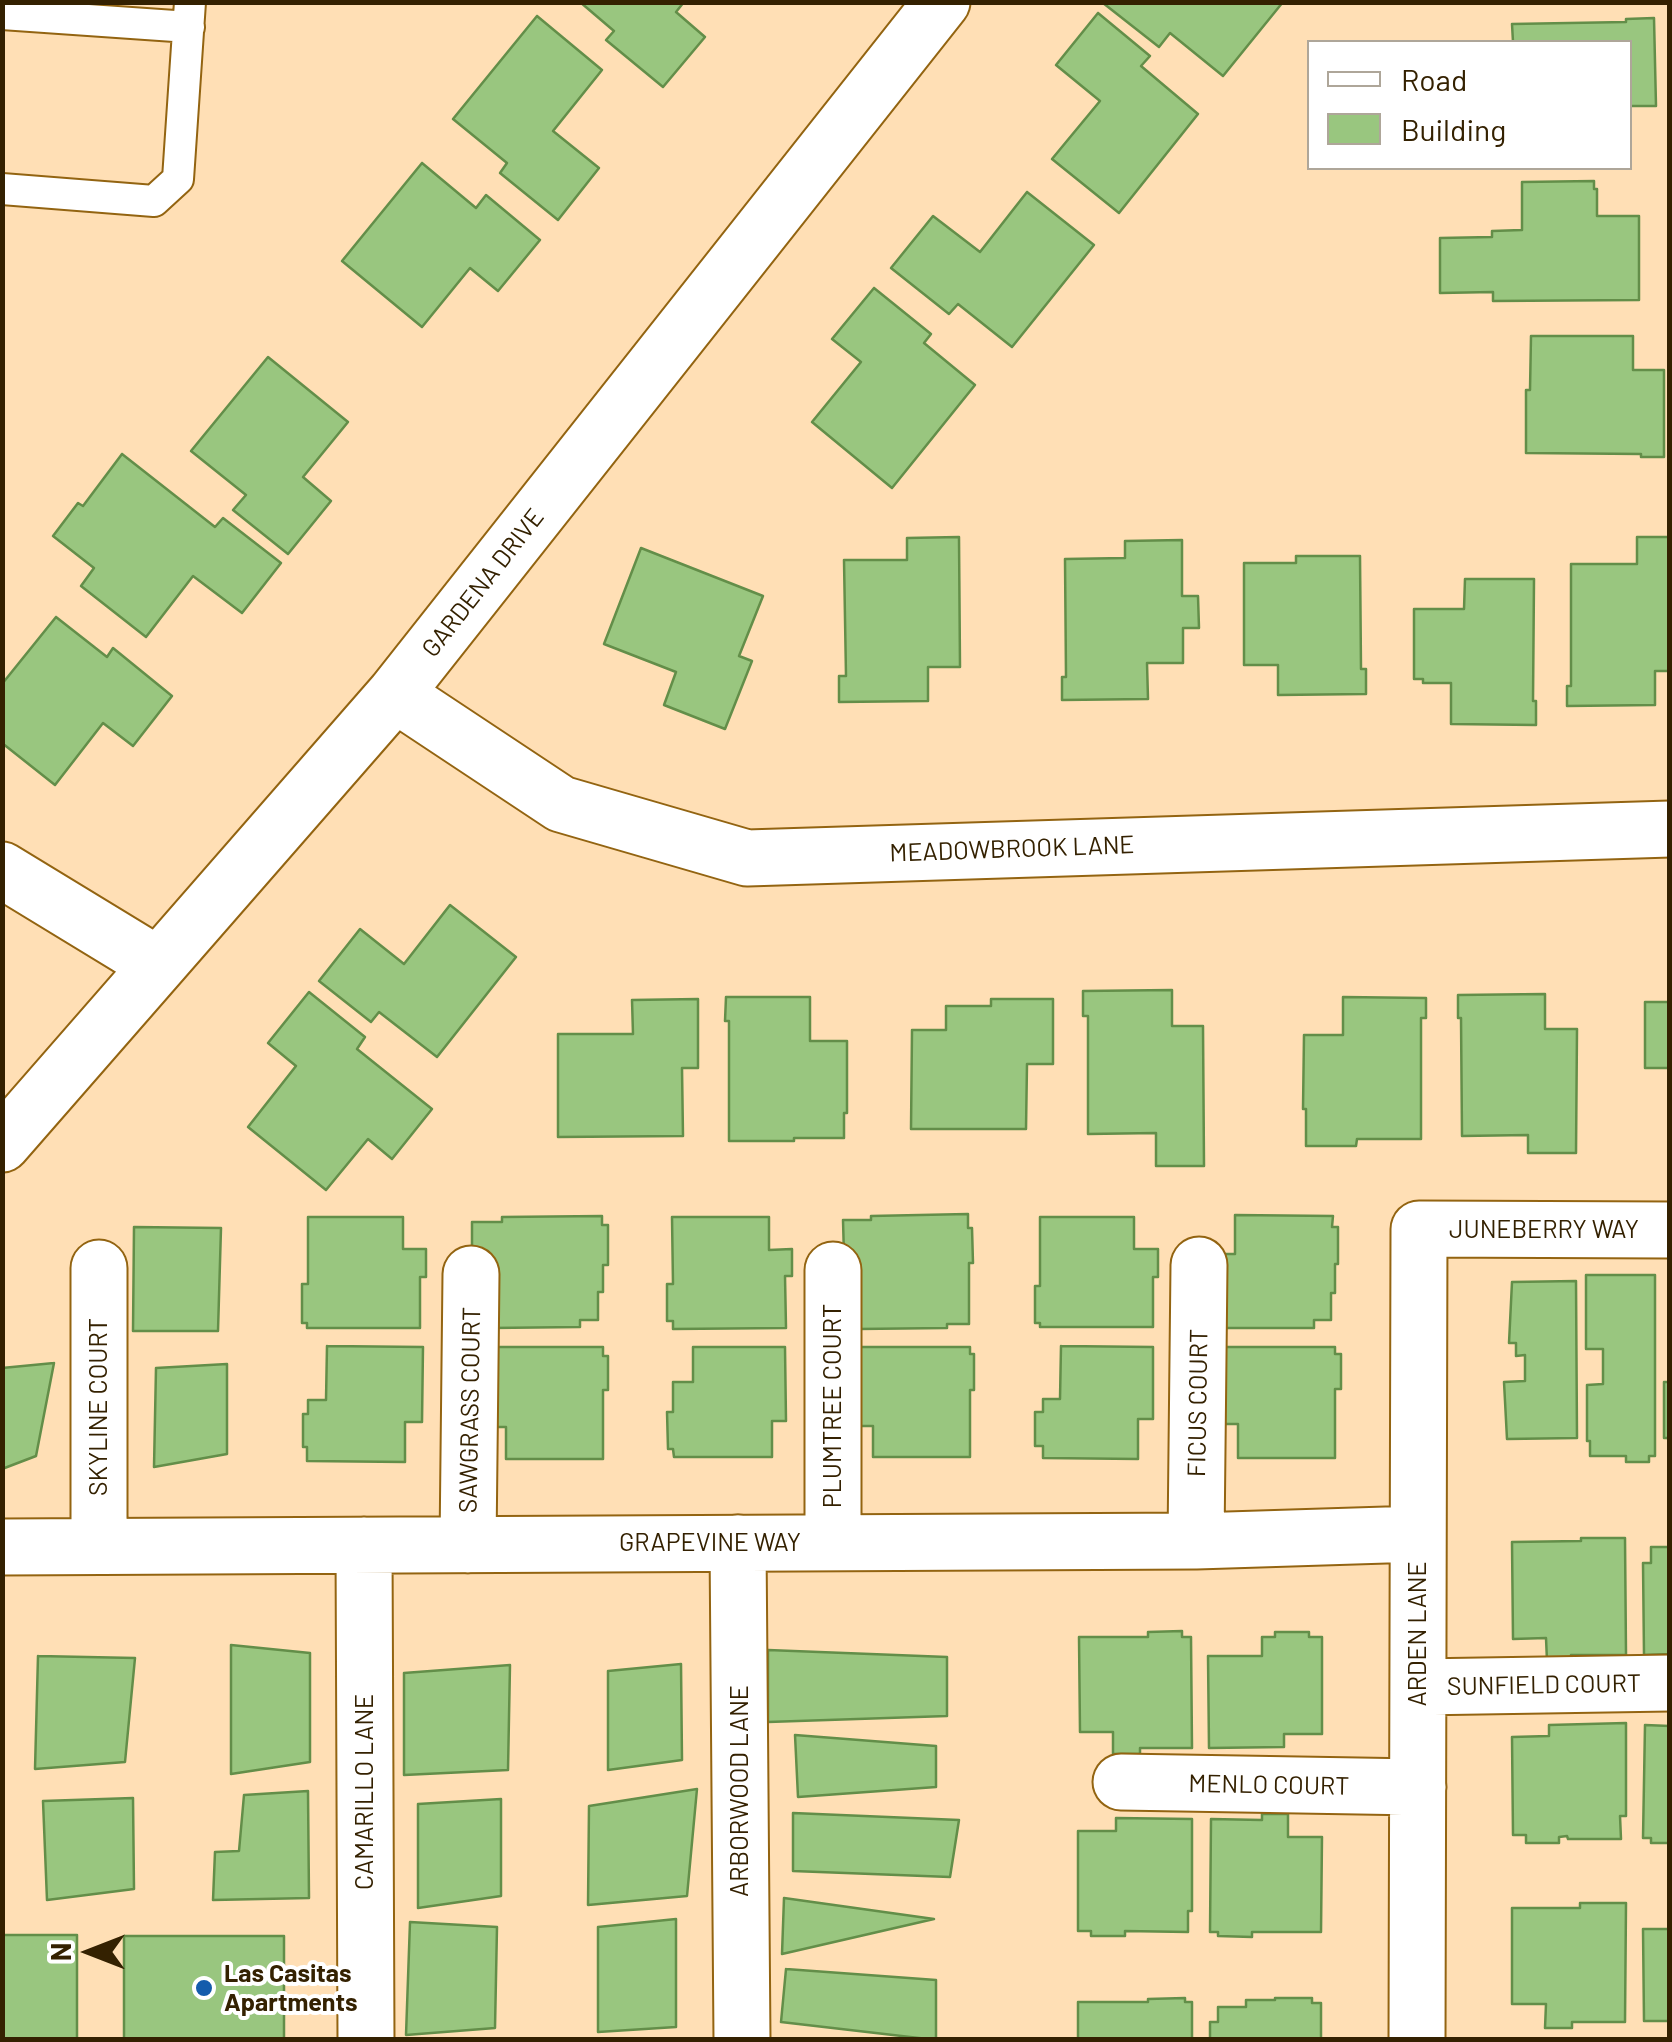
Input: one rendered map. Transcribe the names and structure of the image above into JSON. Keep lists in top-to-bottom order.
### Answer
{
  "streets": {
    "street": [
      "GARDENA DRIVE",
      "MEADOWBROOK LANE",
      "JUNEBERRY WAY",
      "FICUS COURT",
      "PLUMTREE COURT",
      "SKYLINE COURT",
      "SAWGRASS COURT",
      "GRAPEVINE WAY",
      "ARDEN LANE",
      "SUNFIELD COURT",
      "MENLO COURT",
      "ARBORWOOD LANE",
      "CAMARILLO LANE"
    ]
  },
  "crossings": [
    ["GARDENA DRIVE", "MEADOWBROOK LANE"],
    ["JUNEBERRY WAY", "ARDEN LANE"],
    ["FICUS COURT", "GRAPEVINE WAY"],
    ["PLUMTREE COURT", "GRAPEVINE WAY"],
    ["SKYLINE COURT", "GRAPEVINE WAY"],
    ["SAWGRASS COURT", "GRAPEVINE WAY"],
    ["GRAPEVINE WAY", "ARDEN LANE"],
    ["GRAPEVINE WAY", "ARBORWOOD LANE"],
    ["GRAPEVINE WAY", "CAMARILLO LANE"],
    ["ARDEN LANE", "SUNFIELD COURT"],
    ["ARDEN LANE", "MENLO COURT"]
  ],
  "places": ["Las Casitas Apartments"],
  "legend": ["Road", "Building"],
  "north": "left"
}
